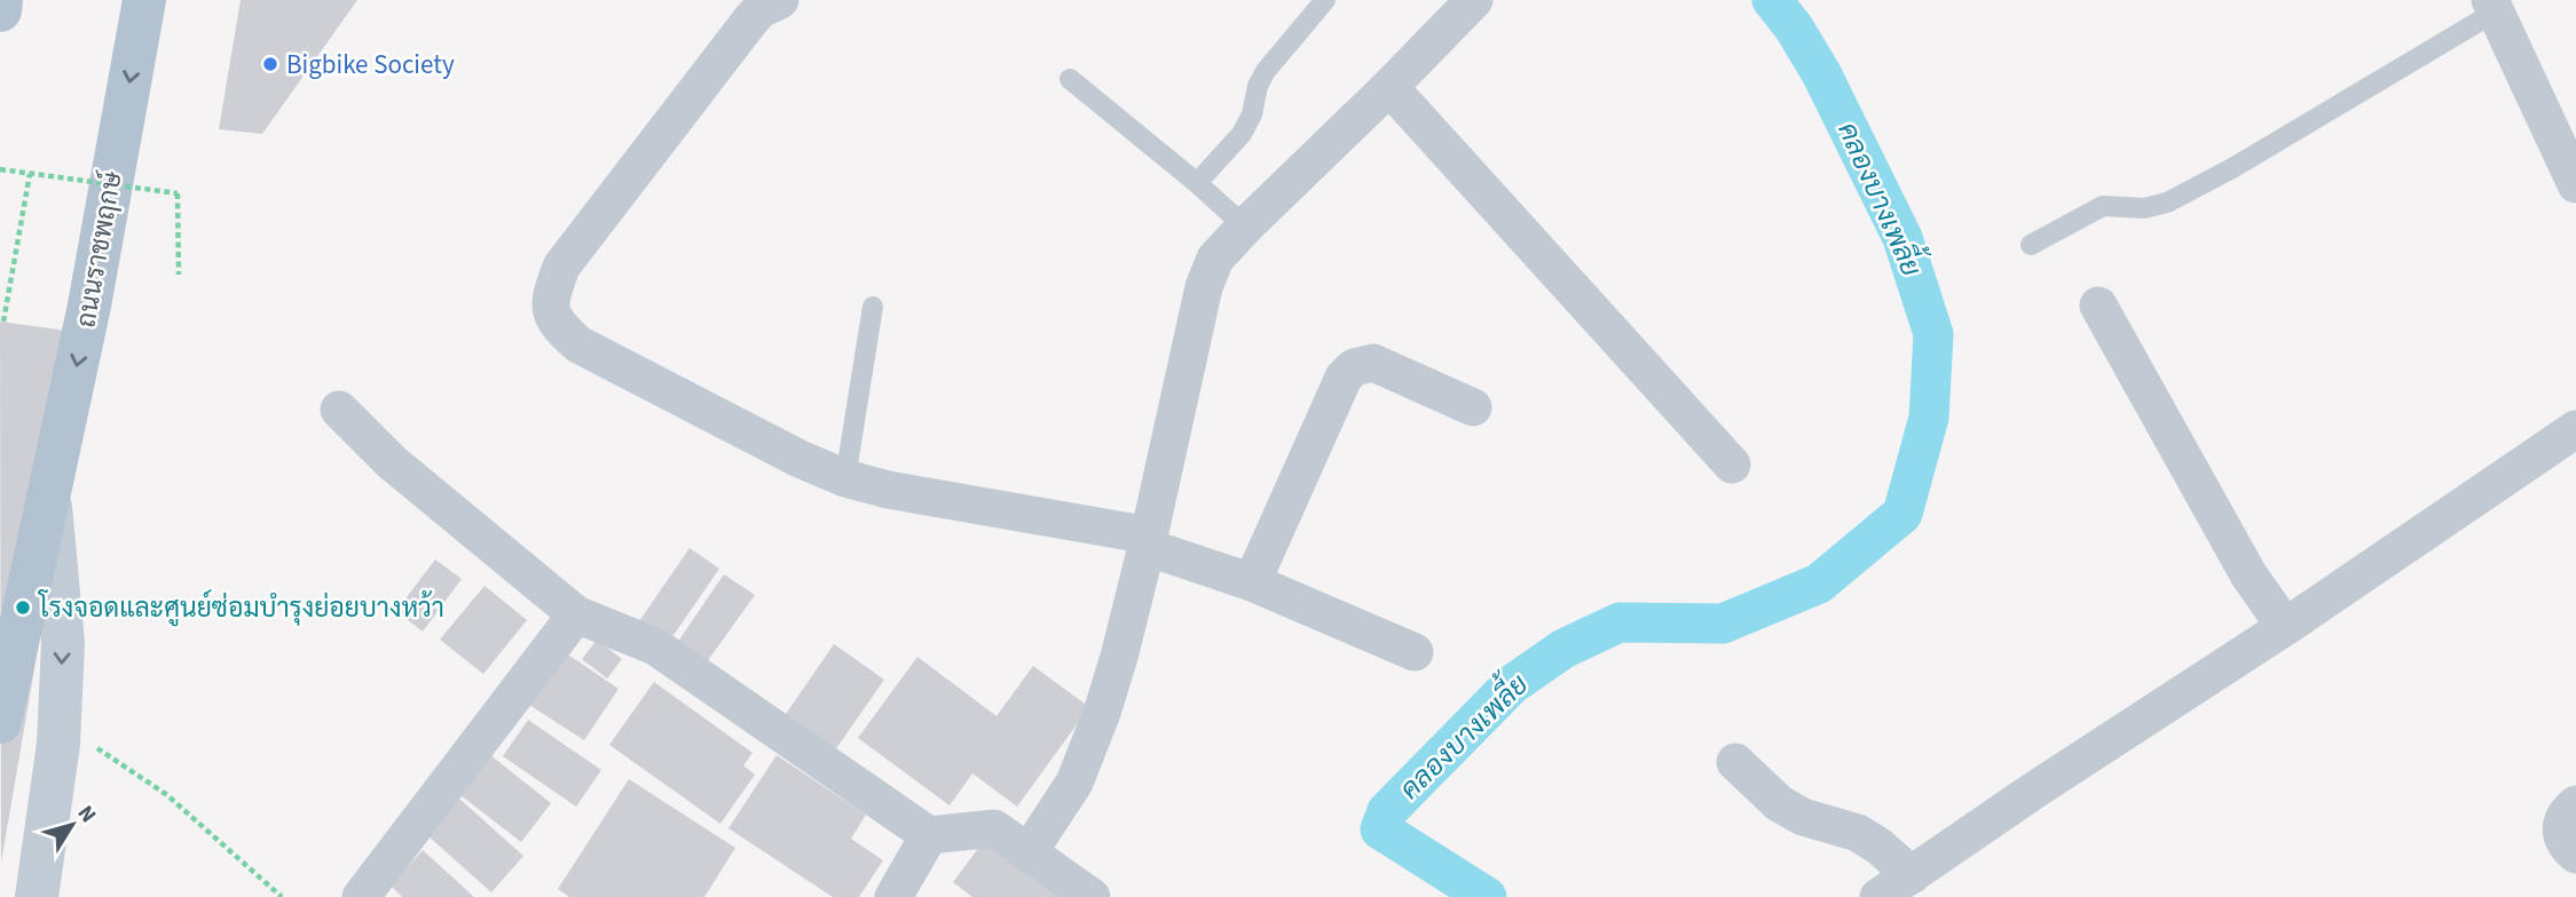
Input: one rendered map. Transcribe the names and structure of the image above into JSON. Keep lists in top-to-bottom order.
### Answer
{
  "streets": {
    "main road": ["ถนนราชพฤกษ์"]
  },
  "one_way": ["ถนนราชพฤกษ์"],
  "water": ["คลองบางเพลี้ย"],
  "places": ["Bigbike Society", "โรงจอดและศูนย์ซ่อมบำรุงย่อยบางหว้า"],
  "north": "top right"
}
